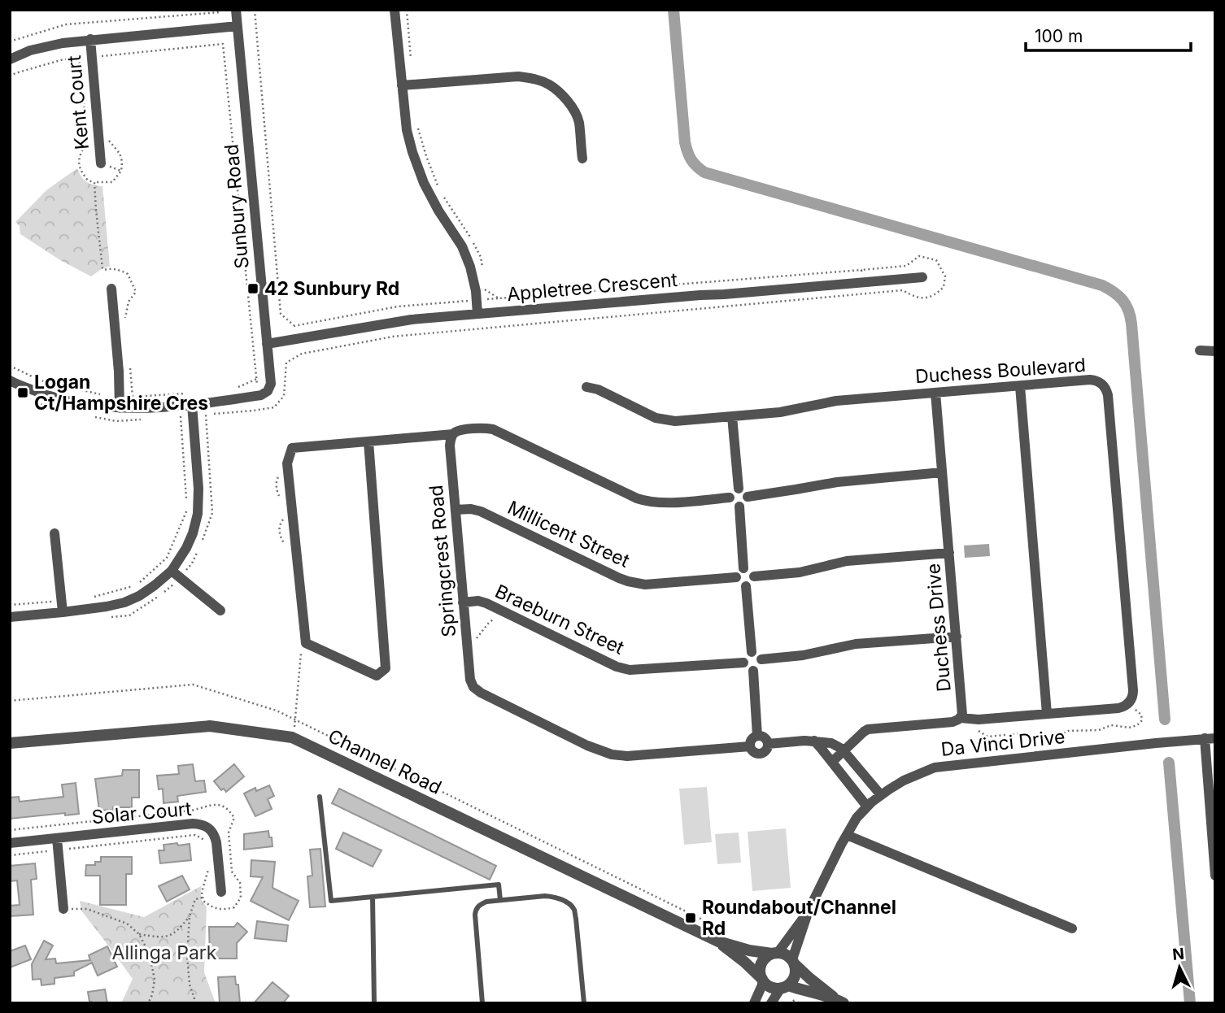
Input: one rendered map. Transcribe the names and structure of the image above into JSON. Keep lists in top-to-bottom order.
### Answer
{
  "streets": {
    "street": [
      "Kent Court",
      "Sunbury Road",
      "Appletree Crescent",
      "Duchess Boulevard",
      "Millicent Street",
      "Springcrest Road",
      "Braeburn Street",
      "Duchess Drive",
      "Da Vinci Drive",
      "Channel Road",
      "Solar Court"
    ]
  },
  "crossings": [
    ["Sunbury Road", "Appletree Crescent"],
    ["Duchess Boulevard", "Duchess Drive"],
    ["Millicent Street", "Springcrest Road"],
    ["Springcrest Road", "Braeburn Street"],
    ["Da Vinci Drive", "Channel Road"]
  ],
  "parks": ["Allinga Park"],
  "places": {
    "transit": ["42 Sunbury Rd", "Logan Ct/Hampshire Cres", "Roundabout/Channel Rd"]
  },
  "scale_bar": "100 m",
  "north": "top"
}
